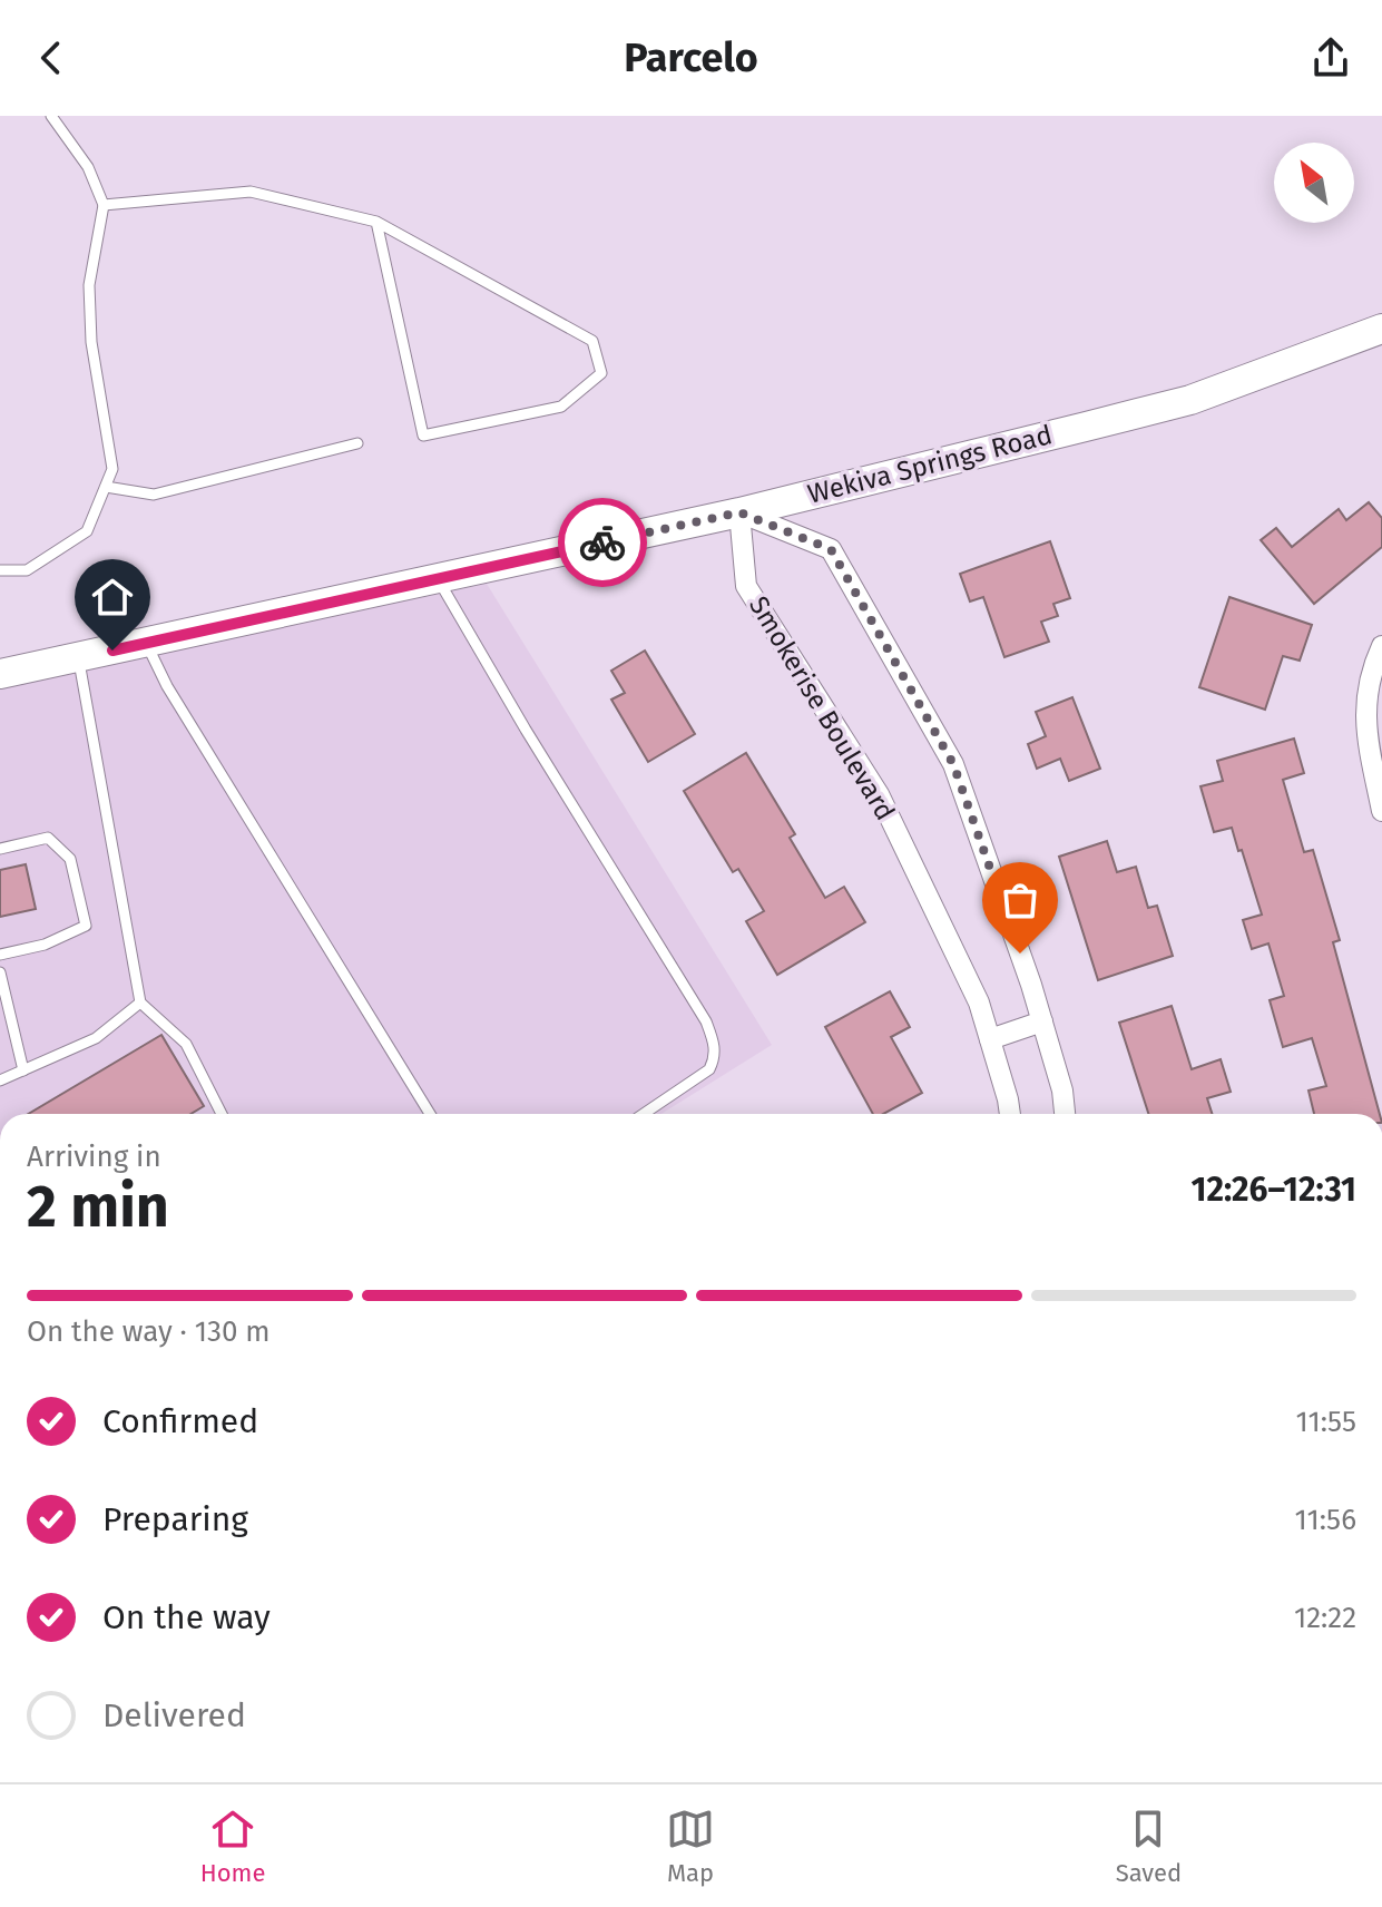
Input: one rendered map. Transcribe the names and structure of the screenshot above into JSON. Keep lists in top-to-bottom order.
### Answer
{
  "streets": {
    "main road": ["Wekiva Springs Road"],
    "street": ["Smokerise Boulevard"]
  },
  "crossings": [
    ["Wekiva Springs Road", "Smokerise Boulevard"]
  ],
  "north": "top left",
  "page": {
    "header": "Parcelo",
    "heading": ["2 min", "Arriving in", "12:26–12:31"],
    "bar": "On the way · 130 m",
    "list": [
      ["Confirmed", "11:55"],
      ["Preparing", "11:56"],
      ["On the way", "12:22"],
      "Delivered"
    ],
    "tabs": ["Home", "Map", "Saved"]
  }
}
